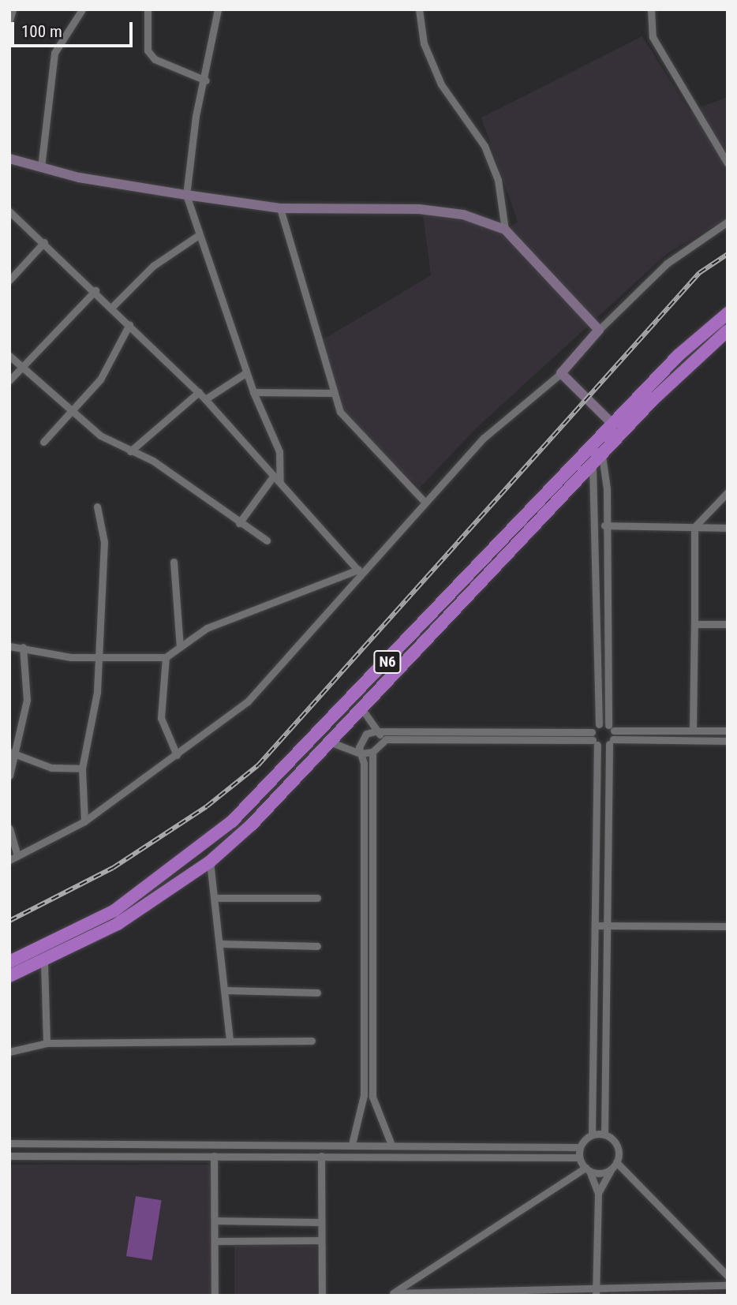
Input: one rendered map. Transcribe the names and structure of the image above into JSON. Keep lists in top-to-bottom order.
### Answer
{
  "streets": {
    "highway": ["N6"]
  },
  "scale_bar": "100 m"
}
